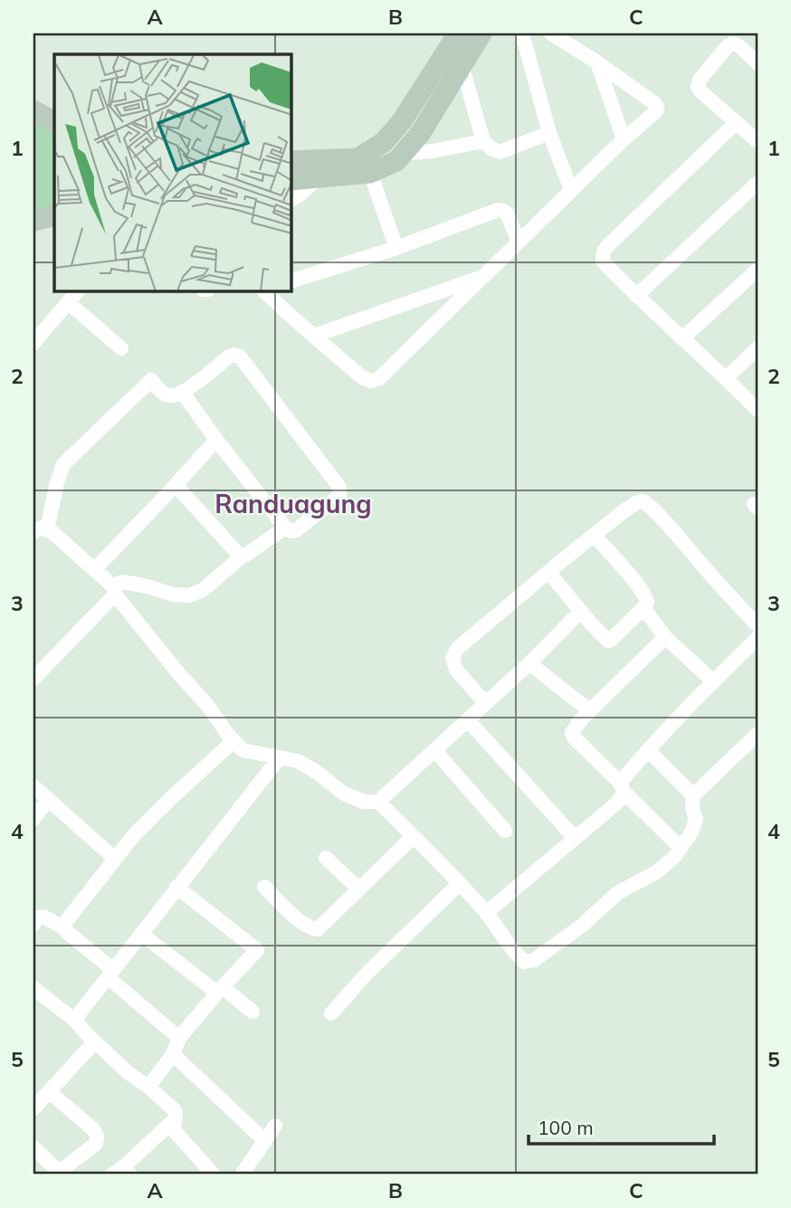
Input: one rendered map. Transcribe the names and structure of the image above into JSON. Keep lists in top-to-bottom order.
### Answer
{
  "districts": ["Randuagung"],
  "scale_bar": "100 m",
  "grid": {
    "columns": ["A", "B", "C"],
    "rows": [
      "1",
      "2",
      "3",
      "4",
      "5"
    ]
  }
}
